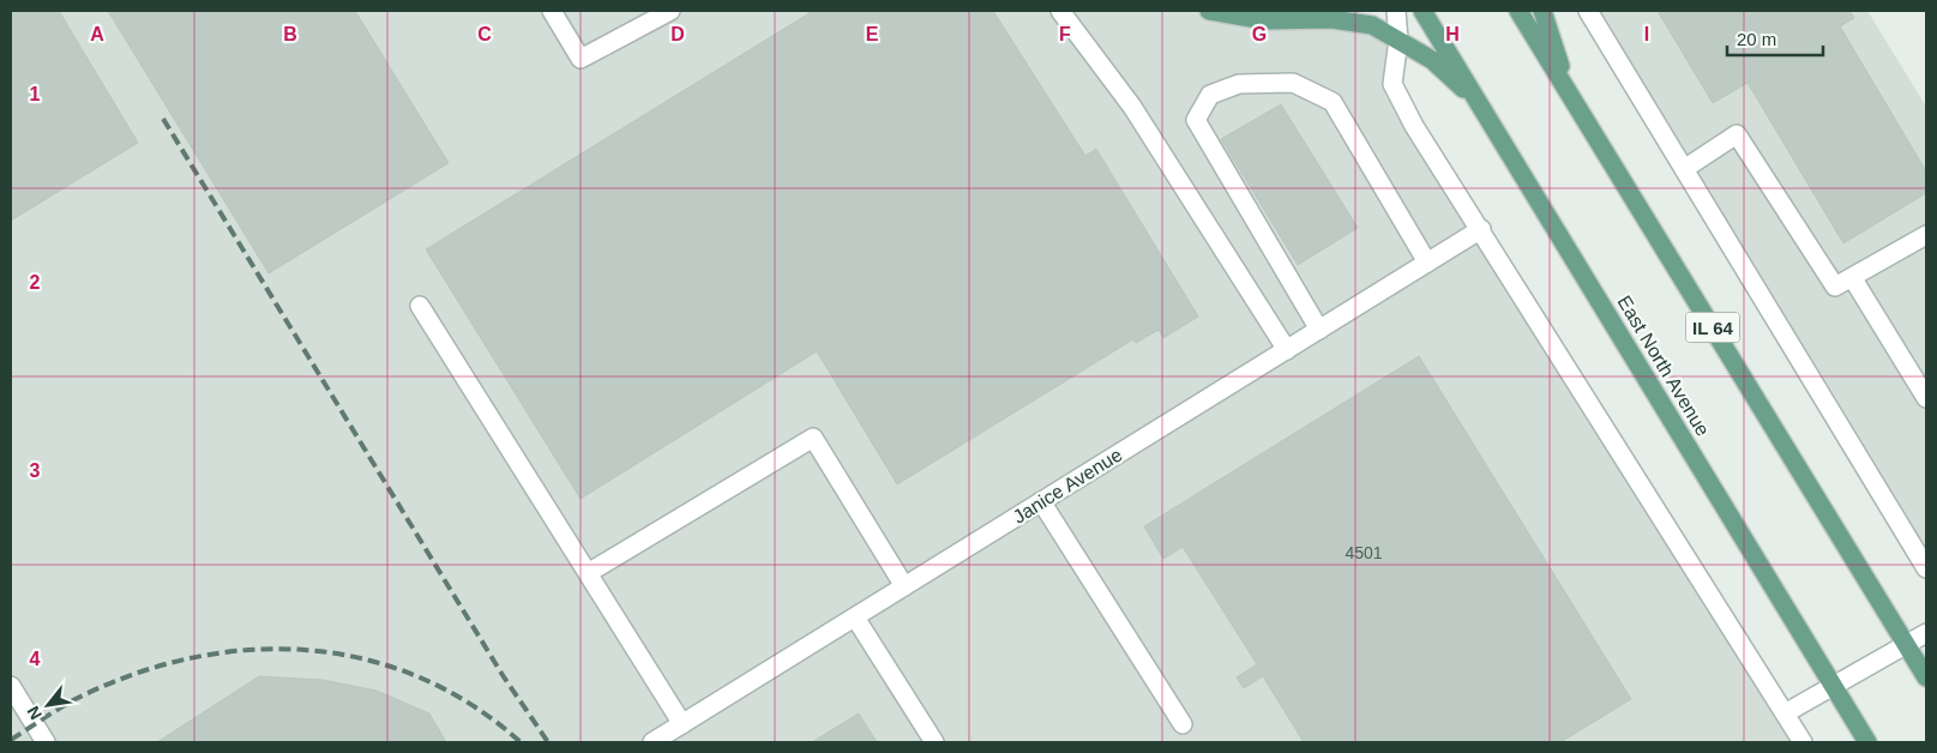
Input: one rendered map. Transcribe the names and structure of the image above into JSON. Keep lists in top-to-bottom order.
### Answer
{
  "streets": {
    "main road": ["IL 64", "East North Avenue"],
    "street": ["Janice Avenue"]
  },
  "house_numbers": ["4501"],
  "scale_bar": "20 m",
  "north": "bottom left",
  "grid": {
    "columns": [
      "A",
      "B",
      "C",
      "D",
      "E",
      "F",
      "G",
      "H",
      "I"
    ],
    "rows": [
      "1",
      "2",
      "3",
      "4"
    ]
  }
}
